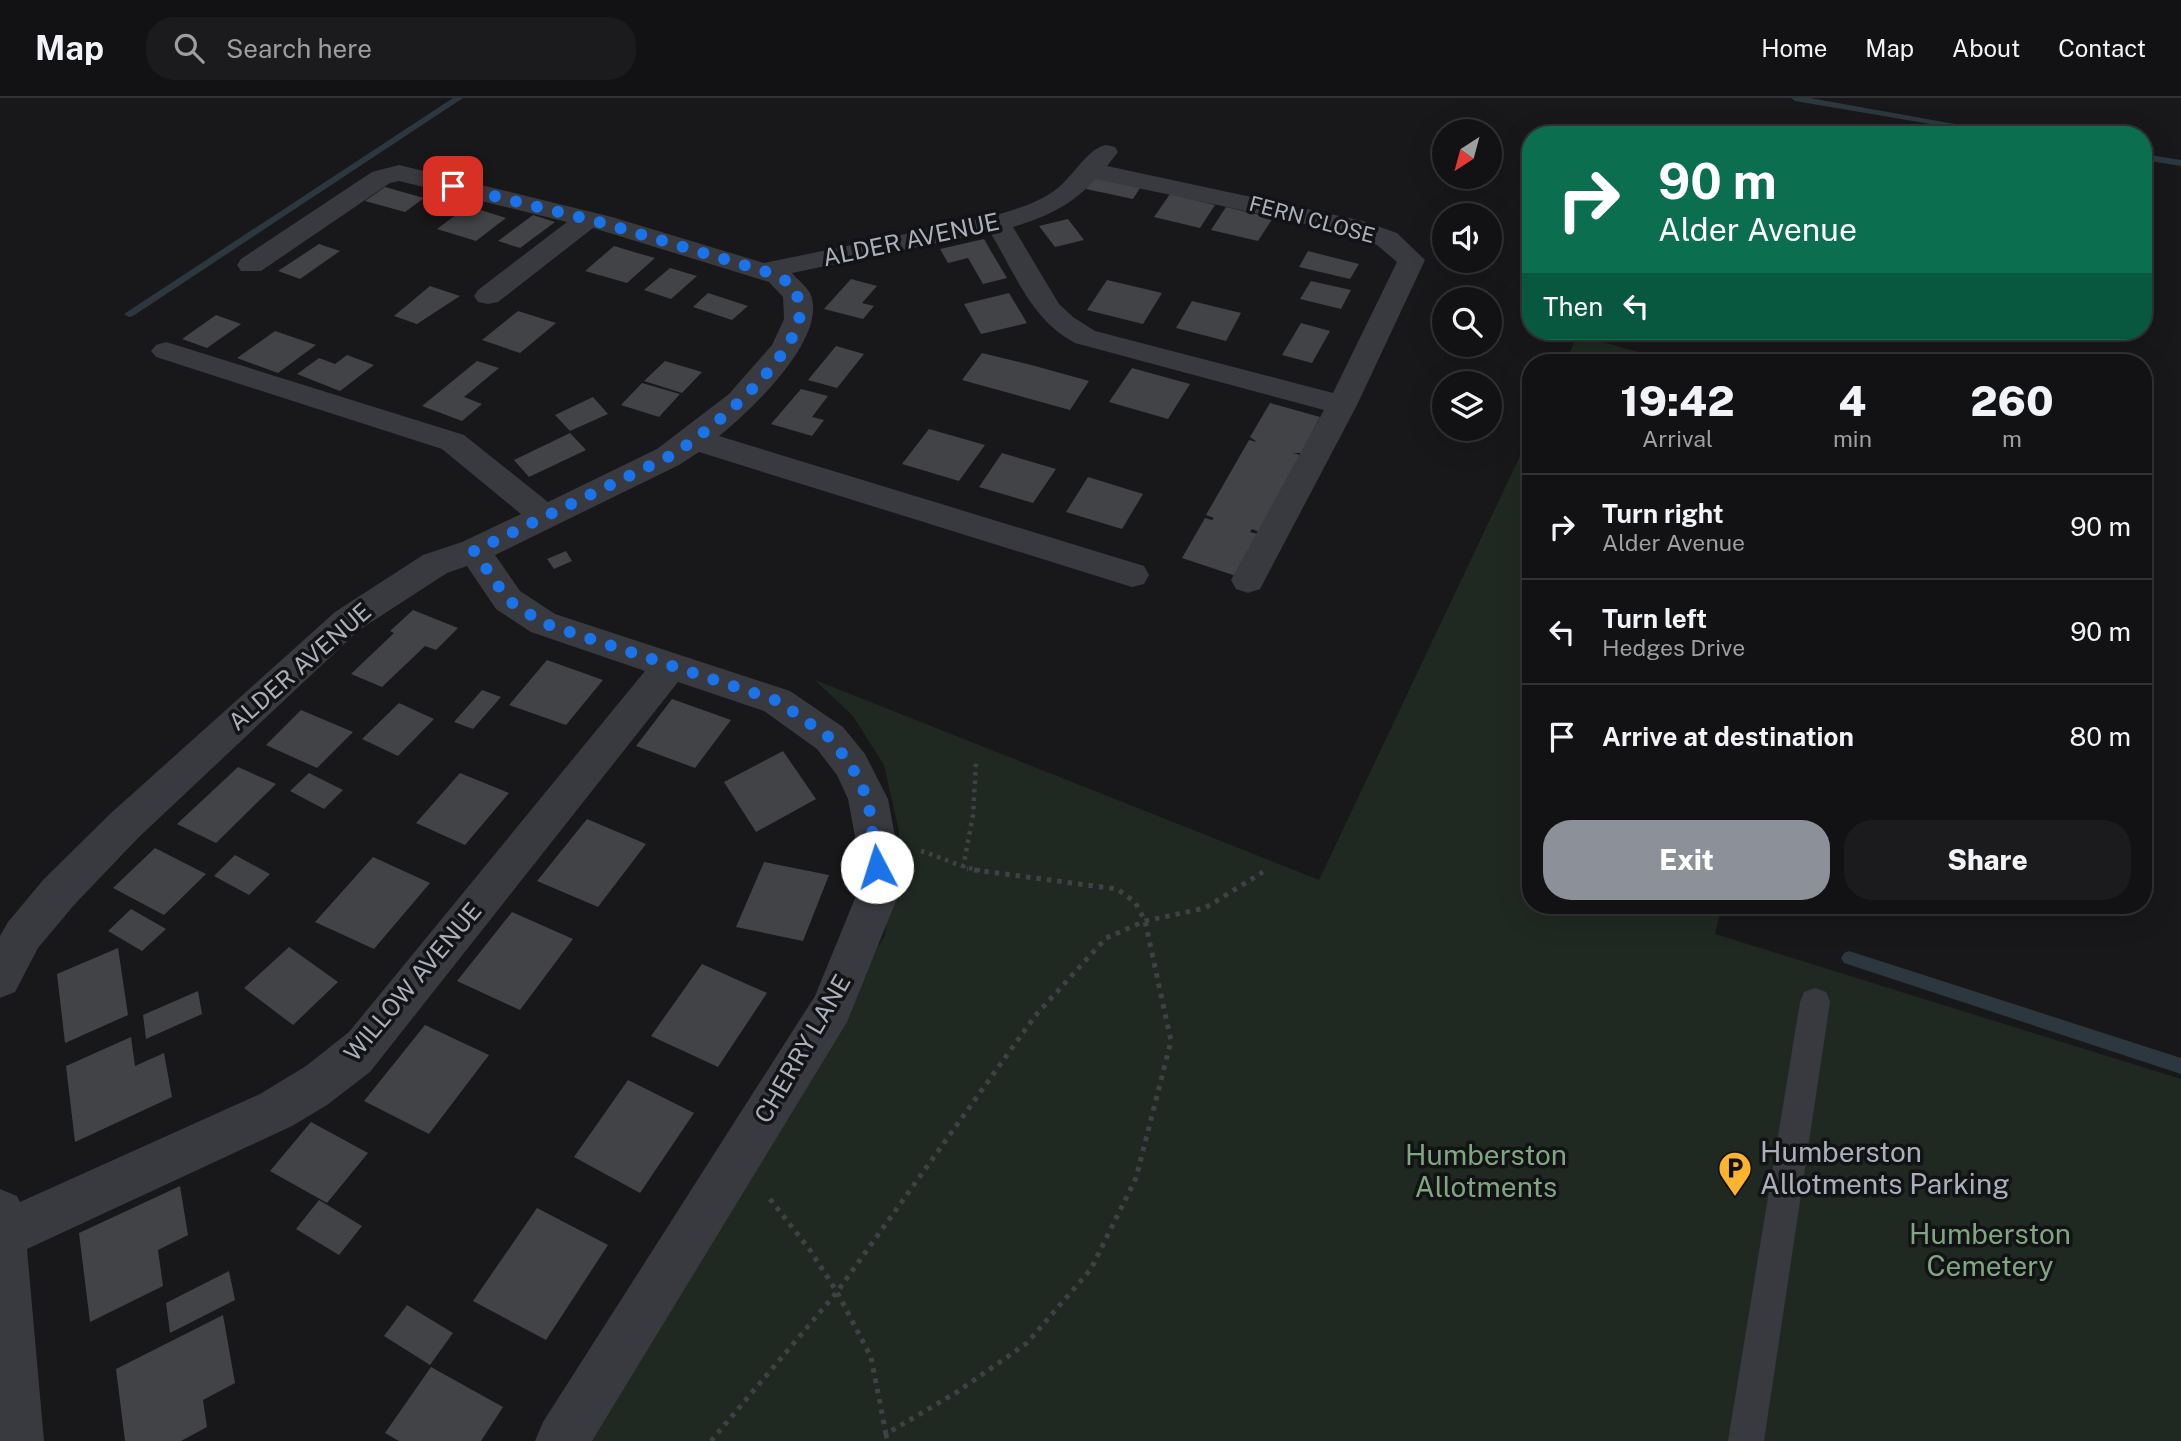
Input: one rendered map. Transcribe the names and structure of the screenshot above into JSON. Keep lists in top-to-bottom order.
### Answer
{
  "streets": {
    "street": [
      "FERN CLOSE",
      "ALDER AVENUE",
      "WILLOW AVENUE",
      "CHERRY LANE"
    ]
  },
  "crossings": [
    ["FERN CLOSE", "ALDER AVENUE"],
    ["ALDER AVENUE", "CHERRY LANE"],
    ["WILLOW AVENUE", "CHERRY LANE"]
  ],
  "parks": ["Humberston Allotments", "Humberston Cemetery"],
  "places": {
    "parking": ["Humberston Allotments Parking"]
  },
  "north": "bottom left",
  "page": {
    "header": "Map",
    "search": "Search here",
    "nav": [
      "Home",
      "Map",
      "About",
      "Contact"
    ],
    "turn": ["90 m", "Alder Avenue"],
    "then": "Then",
    "eta": [
      "19:42",
      "Arrival",
      "4",
      "min",
      "260",
      "m"
    ],
    "list": [
      {
        "name": "Turn right",
        "note": "Alder Avenue",
        "value": "90 m"
      },
      {
        "name": "Turn left",
        "note": "Hedges Drive",
        "value": "90 m"
      },
      {
        "name": "Arrive at destination",
        "value": "80 m"
      }
    ],
    "buttons": ["Exit", "Share"]
  }
}
